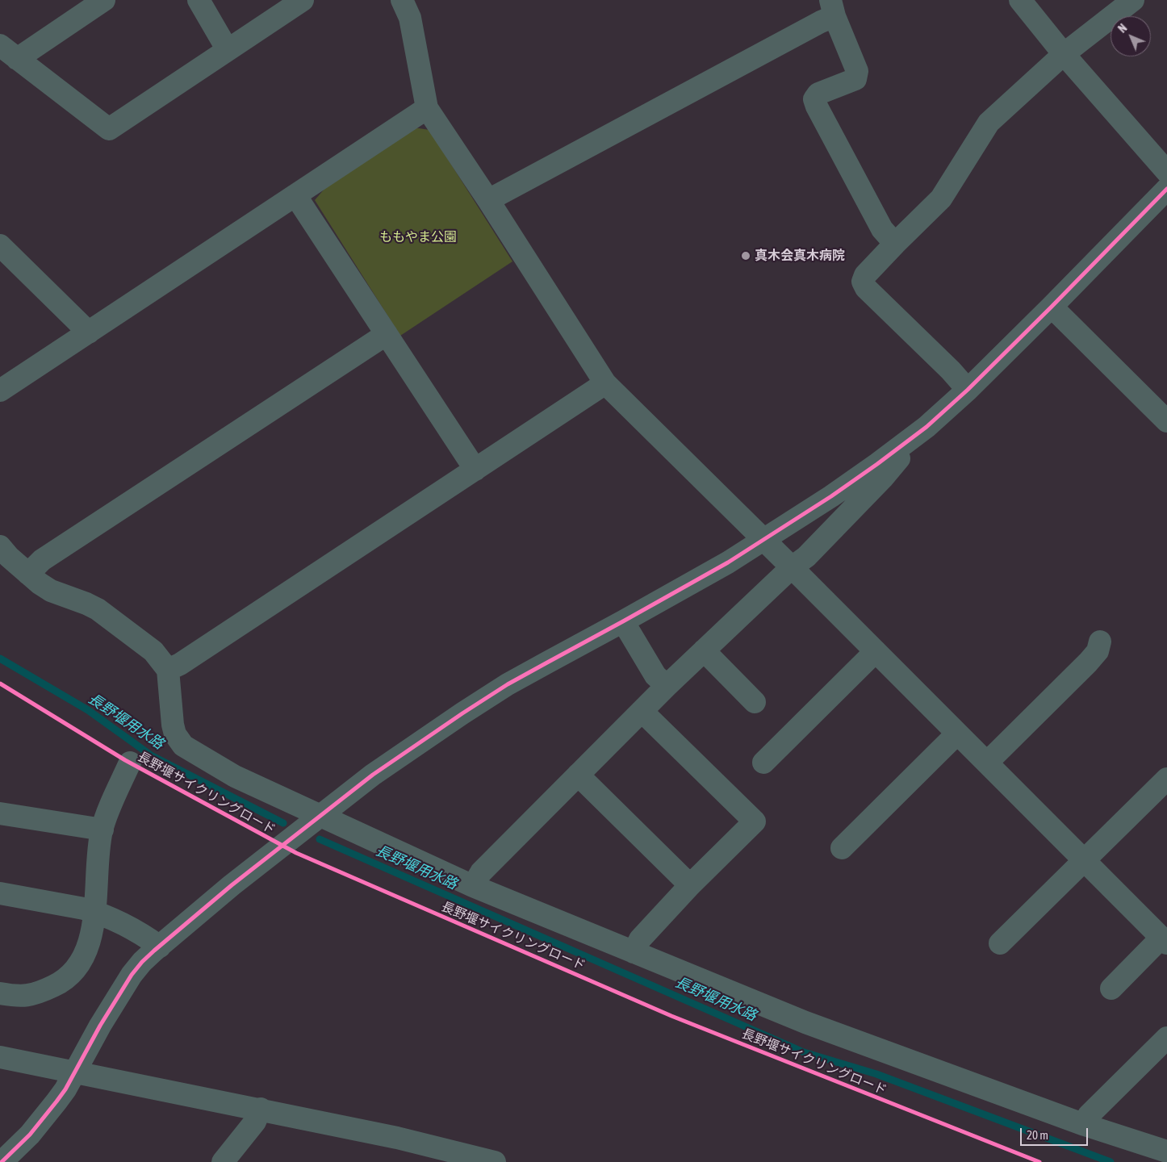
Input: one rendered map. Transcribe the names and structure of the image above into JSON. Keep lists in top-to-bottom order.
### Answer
{
  "streets": {
    "cycle path": ["長野堰サイクリングロード"]
  },
  "water": ["長野堰用水路"],
  "parks": ["ももやま公園"],
  "places": ["真木会真木病院"],
  "scale_bar": "20 m",
  "north": "top left"
}
